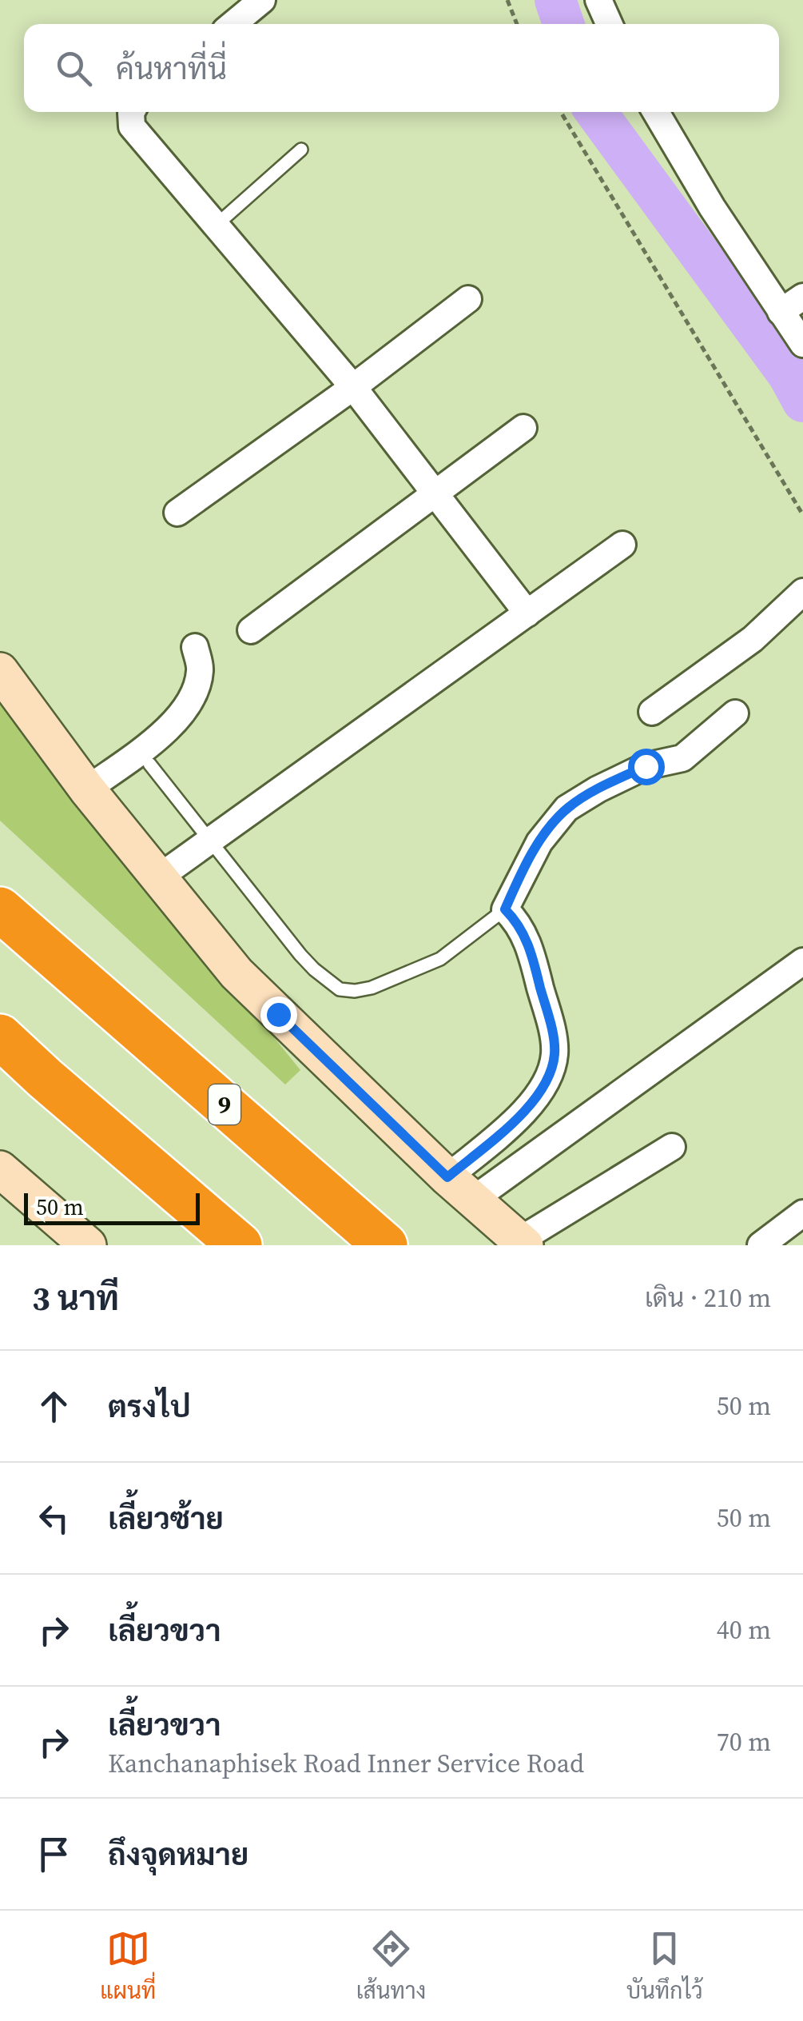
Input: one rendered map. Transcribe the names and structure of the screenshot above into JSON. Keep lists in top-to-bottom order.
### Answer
{
  "streets": {
    "highway": ["9"]
  },
  "scale_bar": "50 m",
  "page": {
    "search": "ค้นหาที่นี่",
    "scale": "50 m",
    "heading": ["3 นาที", "เดิน · 210 m"],
    "list": [
      ["ตรงไป", "50 m"],
      ["เลี้ยวซ้าย", "50 m"],
      ["เลี้ยวขวา", "40 m"],
      ["เลี้ยวขวา", "Kanchanaphisek Road Inner Service Road", "70 m"],
      "ถึงจุดหมาย"
    ],
    "nav": ["แผนที่", "เส้นทาง", "บันทึกไว้"]
  }
}
